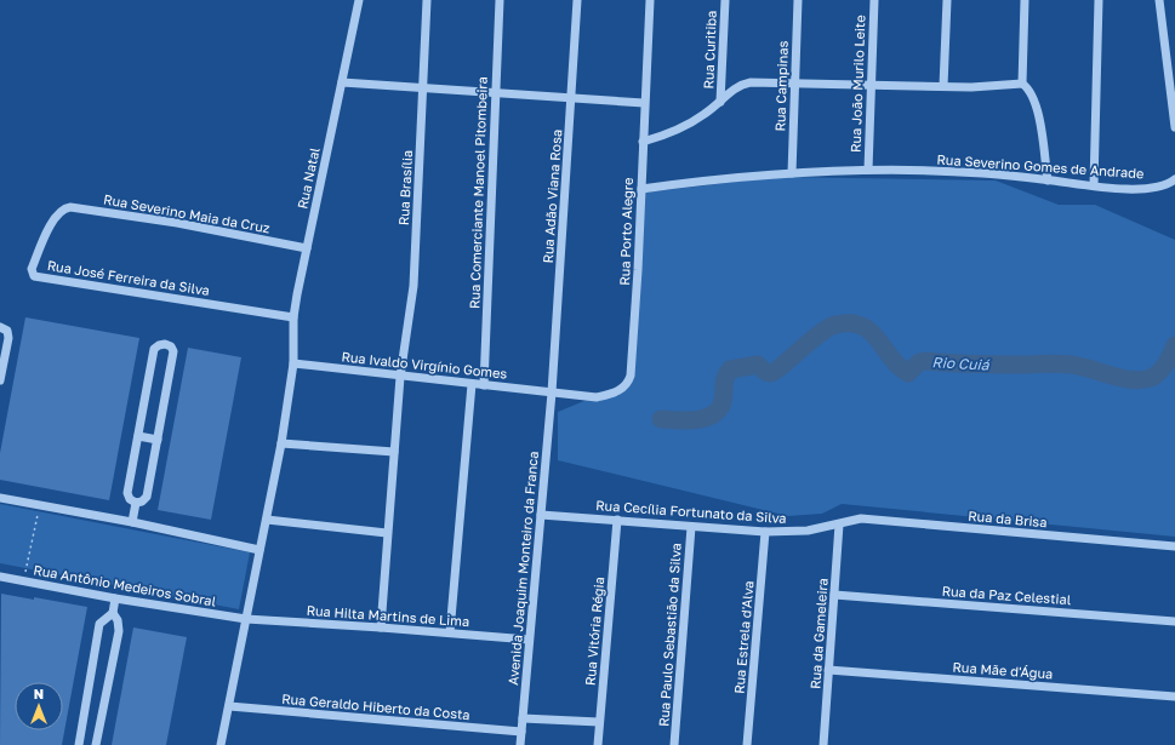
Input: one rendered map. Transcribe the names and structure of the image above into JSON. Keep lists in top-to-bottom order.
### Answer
{
  "streets": {
    "street": [
      "Rua Curitiba",
      "Rua João Murilo Leite",
      "Rua Campinas",
      "Rua Severino Gomes de Andrade",
      "Rua Natal",
      "Rua Brasília",
      "Rua Comerciante Manoel Pitombeira",
      "Rua Adão Viana Rosa",
      "Rua Severino Maia da Cruz",
      "Rua Porto Alegre",
      "Rua José Ferreira da Silva",
      "Rua Ivaldo Virgínio Gomes",
      "Rua Cecília Fortunato da Silva",
      "Rua da Brisa",
      "Avenida Joaquim Monteiro da Franca",
      "Rua Antônio Medeiros Sobral",
      "Rua da Paz Celestial",
      "Rua Hilta Martins de Lima",
      "Rua Vitória Régia",
      "Rua da Gameleira",
      "Rua Paulo Sebastião da Silva",
      "Rua Estrela d'Alva",
      "Rua Mãe d'Água",
      "Rua Geraldo Hiberto da Costa"
    ]
  },
  "crossings": [
    ["Rua João Murilo Leite", "Rua Severino Gomes de Andrade"],
    ["Rua Campinas", "Rua Severino Gomes de Andrade"],
    ["Rua Severino Gomes de Andrade", "Rua Porto Alegre"],
    ["Rua Natal", "Rua Severino Maia da Cruz"],
    ["Rua Natal", "Rua José Ferreira da Silva"],
    ["Rua Natal", "Rua Ivaldo Virgínio Gomes"],
    ["Rua Natal", "Rua Antônio Medeiros Sobral"],
    ["Rua Natal", "Rua Hilta Martins de Lima"],
    ["Rua Natal", "Rua Geraldo Hiberto da Costa"],
    ["Rua Brasília", "Rua Ivaldo Virgínio Gomes"],
    ["Rua Brasília", "Rua Hilta Martins de Lima"],
    ["Rua Comerciante Manoel Pitombeira", "Rua Ivaldo Virgínio Gomes"],
    ["Rua Adão Viana Rosa", "Rua Porto Alegre"],
    ["Rua Adão Viana Rosa", "Rua Ivaldo Virgínio Gomes"],
    ["Rua Adão Viana Rosa", "Avenida Joaquim Monteiro da Franca"],
    ["Rua Severino Maia da Cruz", "Rua José Ferreira da Silva"],
    ["Rua Porto Alegre", "Rua Ivaldo Virgínio Gomes"],
    ["Rua Porto Alegre", "Avenida Joaquim Monteiro da Franca"],
    ["Rua Ivaldo Virgínio Gomes", "Avenida Joaquim Monteiro da Franca"],
    ["Rua Cecília Fortunato da Silva", "Rua da Brisa"],
    ["Rua Cecília Fortunato da Silva", "Avenida Joaquim Monteiro da Franca"],
    ["Rua Cecília Fortunato da Silva", "Rua Vitória Régia"],
    ["Rua Cecília Fortunato da Silva", "Rua da Gameleira"],
    ["Rua Cecília Fortunato da Silva", "Rua Paulo Sebastião da Silva"],
    ["Rua Cecília Fortunato da Silva", "Rua Estrela d'Alva"],
    ["Rua da Brisa", "Rua da Gameleira"],
    ["Avenida Joaquim Monteiro da Franca", "Rua Hilta Martins de Lima"],
    ["Avenida Joaquim Monteiro da Franca", "Rua Geraldo Hiberto da Costa"],
    ["Rua Antônio Medeiros Sobral", "Rua Hilta Martins de Lima"],
    ["Rua da Paz Celestial", "Rua da Gameleira"],
    ["Rua da Gameleira", "Rua Mãe d'Água"]
  ],
  "water": ["Rio Cuiá"],
  "north": "top"
}
